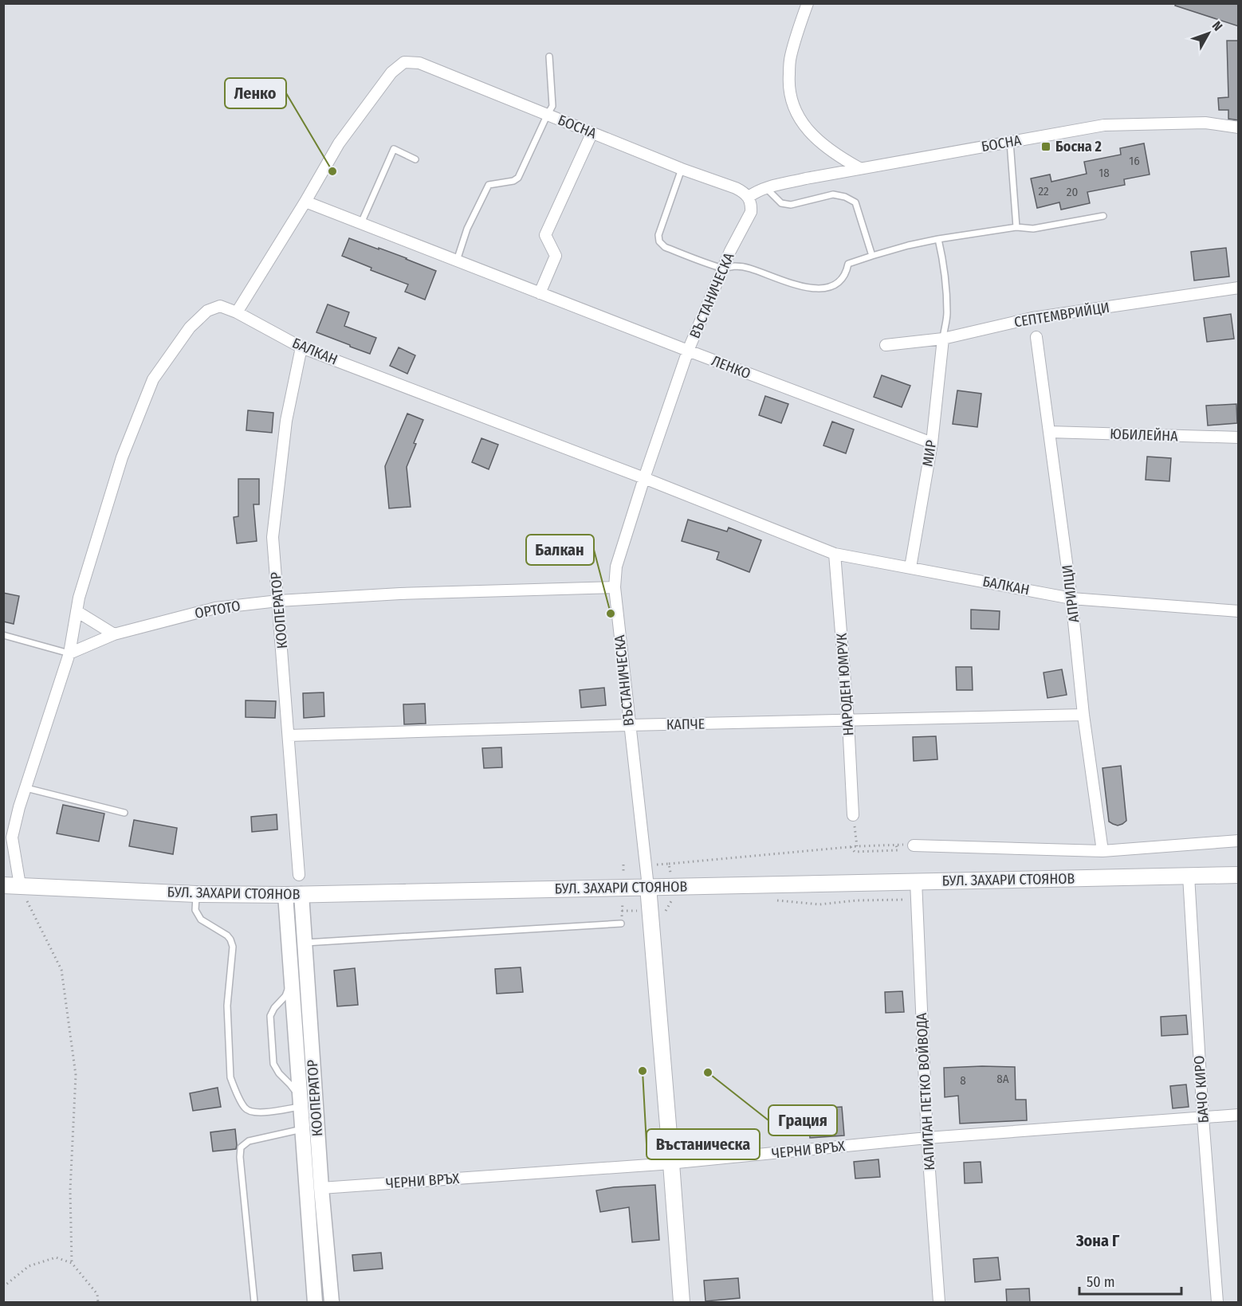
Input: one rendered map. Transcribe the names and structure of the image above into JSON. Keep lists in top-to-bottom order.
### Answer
{
  "streets": {
    "main road": ["ВЪСТАНИЧЕСКА", "БУЛ. ЗАХАРИ СТОЯНОВ"],
    "street": [
      "БОСНА",
      "СЕПТЕМВРИЙЦИ",
      "БАЛКАН",
      "ЛЕНКО",
      "ЮБИЛЕЙНА",
      "МИР",
      "АПРИЛЦИ",
      "ОРТОТО",
      "КООПЕРАТОР",
      "НАРОДЕН ЮМРУК",
      "КАПЧЕ",
      "БАЧО КИРО",
      "КАПИТАН ПЕТКО ВОЙВОДА",
      "ЧЕРНИ ВРЪХ"
    ]
  },
  "crossings": [
    ["БОСНА", "ВЪСТАНИЧЕСКА"],
    ["БОСНА", "ЛЕНКО"],
    ["ВЪСТАНИЧЕСКА", "БАЛКАН"],
    ["ВЪСТАНИЧЕСКА", "ЛЕНКО"],
    ["ВЪСТАНИЧЕСКА", "ОРТОТО"],
    ["ВЪСТАНИЧЕСКА", "КАПЧЕ"],
    ["ВЪСТАНИЧЕСКА", "БУЛ. ЗАХАРИ СТОЯНОВ"],
    ["ВЪСТАНИЧЕСКА", "ЧЕРНИ ВРЪХ"],
    ["СЕПТЕМВРИЙЦИ", "МИР"],
    ["БАЛКАН", "МИР"],
    ["БАЛКАН", "АПРИЛЦИ"],
    ["БАЛКАН", "КООПЕРАТОР"],
    ["БАЛКАН", "НАРОДЕН ЮМРУК"],
    ["ЛЕНКО", "МИР"],
    ["ЮБИЛЕЙНА", "АПРИЛЦИ"],
    ["АПРИЛЦИ", "КАПЧЕ"],
    ["ОРТОТО", "КООПЕРАТОР"],
    ["КООПЕРАТОР", "КАПЧЕ"],
    ["КООПЕРАТОР", "БУЛ. ЗАХАРИ СТОЯНОВ"],
    ["КООПЕРАТОР", "ЧЕРНИ ВРЪХ"],
    ["НАРОДЕН ЮМРУК", "КАПЧЕ"],
    ["БУЛ. ЗАХАРИ СТОЯНОВ", "БАЧО КИРО"],
    ["БУЛ. ЗАХАРИ СТОЯНОВ", "КАПИТАН ПЕТКО ВОЙВОДА"],
    ["БАЧО КИРО", "ЧЕРНИ ВРЪХ"],
    ["КАПИТАН ПЕТКО ВОЙВОДА", "ЧЕРНИ ВРЪХ"]
  ],
  "districts": ["Зона Г"],
  "places": {
    "transit": ["Босна 2"],
    "other": [
      "Ленко",
      "Балкан",
      "Въстаническа",
      "Грация"
    ]
  },
  "house_numbers": [
    "16",
    "18",
    "22",
    "20",
    "8А",
    "8"
  ],
  "scale_bar": "50 m",
  "north": "top right"
}
